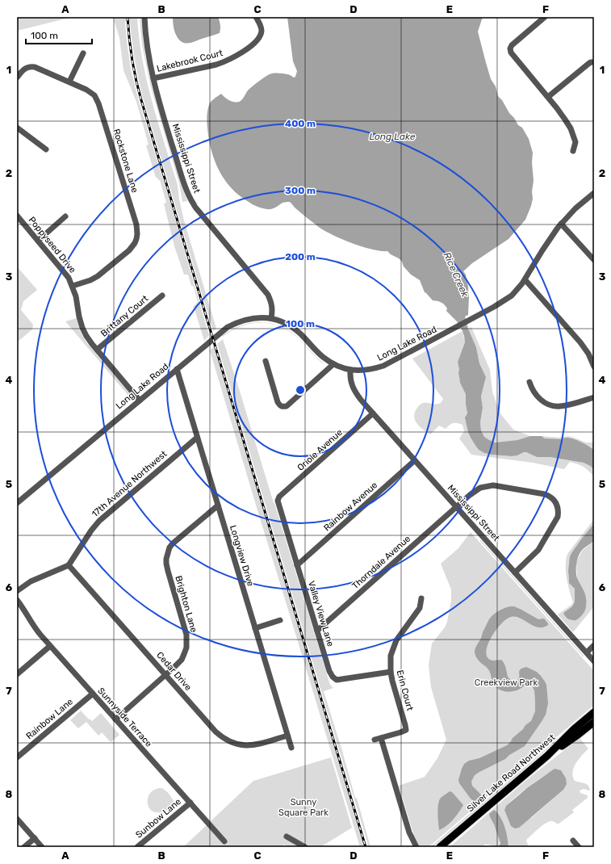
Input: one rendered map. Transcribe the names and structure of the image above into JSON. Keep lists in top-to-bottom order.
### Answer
{
  "streets": {
    "main road": ["Silver Lake Road Northwest"],
    "street": [
      "Lakebrook Court",
      "Mississippi Street",
      "Rockstone Lane",
      "Poppyseed Drive",
      "Brittany Court",
      "Long Lake Road",
      "Oriole Avenue",
      "17th Avenue Northwest",
      "Rainbow Avenue",
      "Longview Drive",
      "Thorndale Avenue",
      "Brighton Lane",
      "Valley View Lane",
      "Cedar Drive",
      "Erin Court",
      "Sunnyside Terrace",
      "Rainbow Lane",
      "Sunbow Lane"
    ]
  },
  "crossings": [
    ["Lakebrook Court", "Mississippi Street"],
    ["Mississippi Street", "Long Lake Road"],
    ["Mississippi Street", "Oriole Avenue"],
    ["Mississippi Street", "Rainbow Avenue"],
    ["Mississippi Street", "Thorndale Avenue"],
    ["Rockstone Lane", "Poppyseed Drive"],
    ["Poppyseed Drive", "Brittany Court"],
    ["Poppyseed Drive", "Long Lake Road"],
    ["Long Lake Road", "Longview Drive"],
    ["Oriole Avenue", "Valley View Lane"],
    ["17th Avenue Northwest", "Longview Drive"],
    ["17th Avenue Northwest", "Cedar Drive"],
    ["Rainbow Avenue", "Valley View Lane"],
    ["Longview Drive", "Brighton Lane"],
    ["Longview Drive", "Cedar Drive"],
    ["Thorndale Avenue", "Valley View Lane"],
    ["Brighton Lane", "Cedar Drive"],
    ["Brighton Lane", "Sunnyside Terrace"],
    ["Valley View Lane", "Erin Court"],
    ["Sunnyside Terrace", "Rainbow Lane"],
    ["Sunnyside Terrace", "Sunbow Lane"]
  ],
  "water": ["Long Lake", "Rice Creek"],
  "parks": ["Creekview Park", "Sunny Square Park"],
  "scale_bar": "100 m",
  "grid": {
    "columns": [
      "A",
      "B",
      "C",
      "D",
      "E",
      "F"
    ],
    "rows": [
      "1",
      "2",
      "3",
      "4",
      "5",
      "6",
      "7",
      "8"
    ]
  },
  "rings": [
    "400 m",
    "300 m",
    "200 m",
    "100 m"
  ]
}
